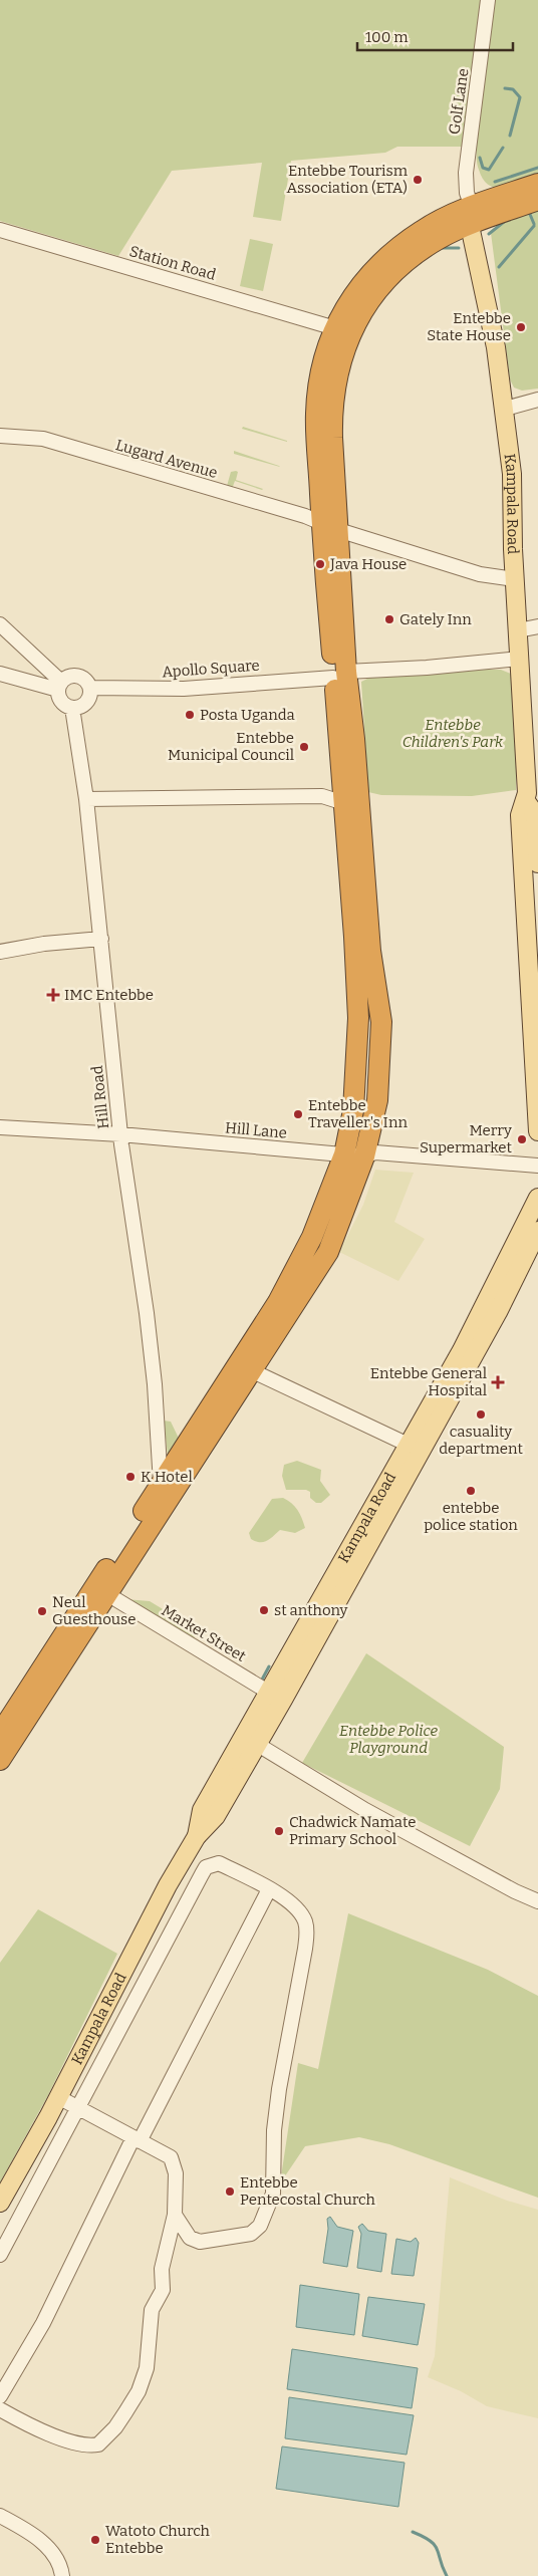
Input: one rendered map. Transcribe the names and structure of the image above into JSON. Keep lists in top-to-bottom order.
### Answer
{
  "streets": {
    "main road": ["Kampala Road"],
    "street": [
      "Golf Lane",
      "Station Road",
      "Lugard Avenue",
      "Apollo Square",
      "Hill Road",
      "Hill Lane",
      "Market Street"
    ]
  },
  "crossings": [
    ["Golf Lane", "Kampala Road"],
    ["Lugard Avenue", "Kampala Road"],
    ["Kampala Road", "Apollo Square"],
    ["Kampala Road", "Market Street"],
    ["Apollo Square", "Hill Road"],
    ["Hill Road", "Hill Lane"]
  ],
  "parks": ["Entebbe Children's Park", "Entebbe Police Playground"],
  "places": {
    "other": [
      "Entebbe Tourism Association (ETA)",
      "Entebbe State House",
      "Java House",
      "Gately Inn",
      "Posta Uganda",
      "Entebbe Municipal Council",
      "Entebbe Traveller's Inn",
      "Merry Supermarket",
      "casuality department",
      "K Hotel",
      "entebbe police station",
      "st anthony",
      "Neul Guesthouse",
      "Chadwick Namate Primary School",
      "Entebbe Pentecostal Church",
      "Watoto Church Entebbe"
    ],
    "health": ["IMC Entebbe", "Entebbe General Hospital"]
  },
  "scale_bar": "100 m"
}
